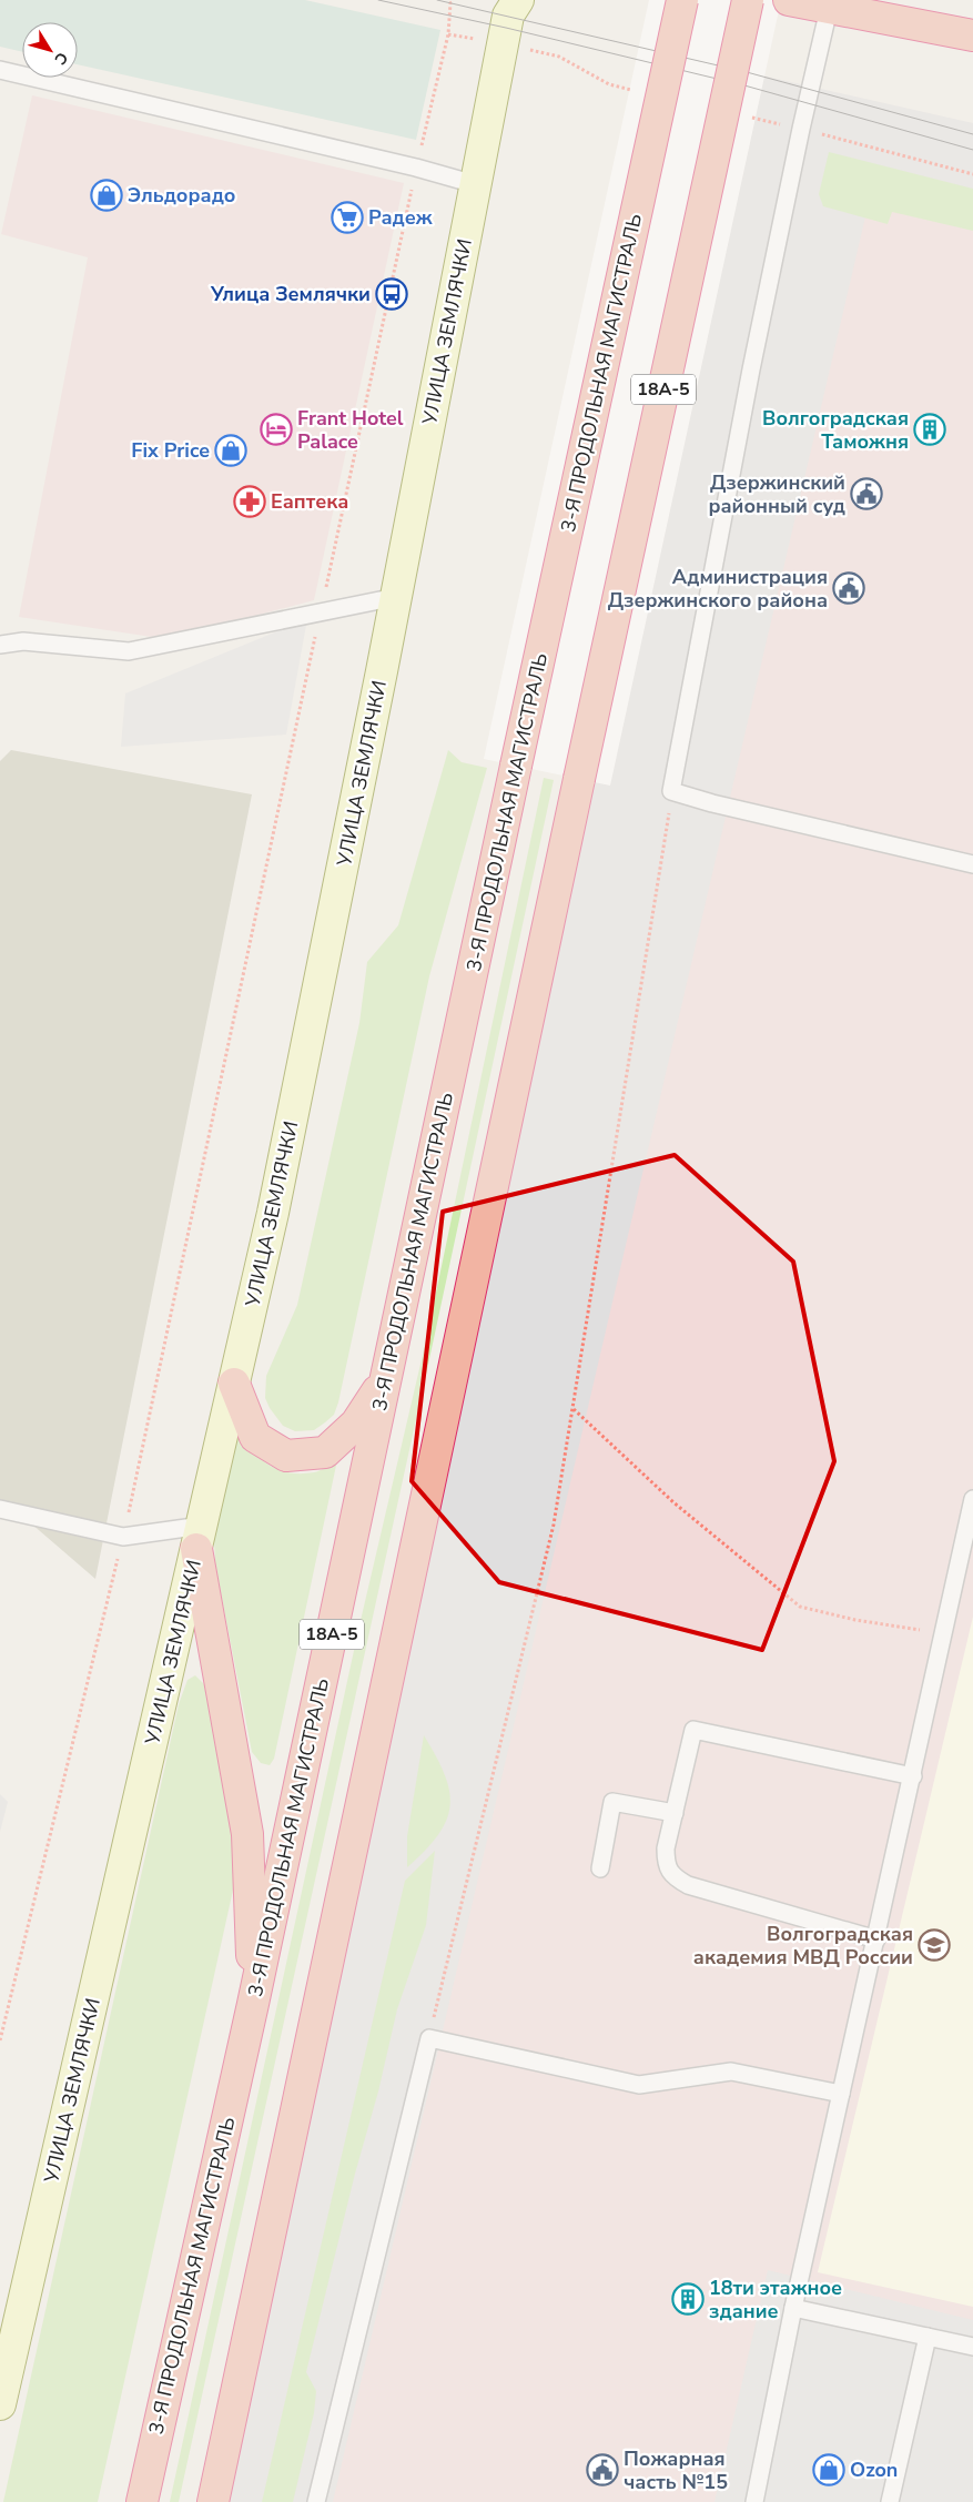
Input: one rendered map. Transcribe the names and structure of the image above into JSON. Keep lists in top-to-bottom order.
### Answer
{
  "streets": {
    "highway": ["3-Я ПРОДОЛЬНАЯ МАГИСТРАЛЬ", "18А-5"],
    "main road": ["УЛИЦА ЗЕМЛЯЧКИ"]
  },
  "places": {
    "shop": ["Эльдорадо", "Fix Price", "Ozon"],
    "supermarket": ["Радеж"],
    "bus stop": ["Улица Землячки"],
    "hotel": ["Frant Hotel Palace"],
    "building": ["Волгоградская Таможня", "18ти этажное здание"],
    "public building": ["Дзержинский районный суд", "Администрация Дзержинского района", "Пожарная часть №15"],
    "pharmacy": ["Еаптека"],
    "school or university": ["Волгоградская академия МВД России"]
  },
  "north": "bottom right"
}
